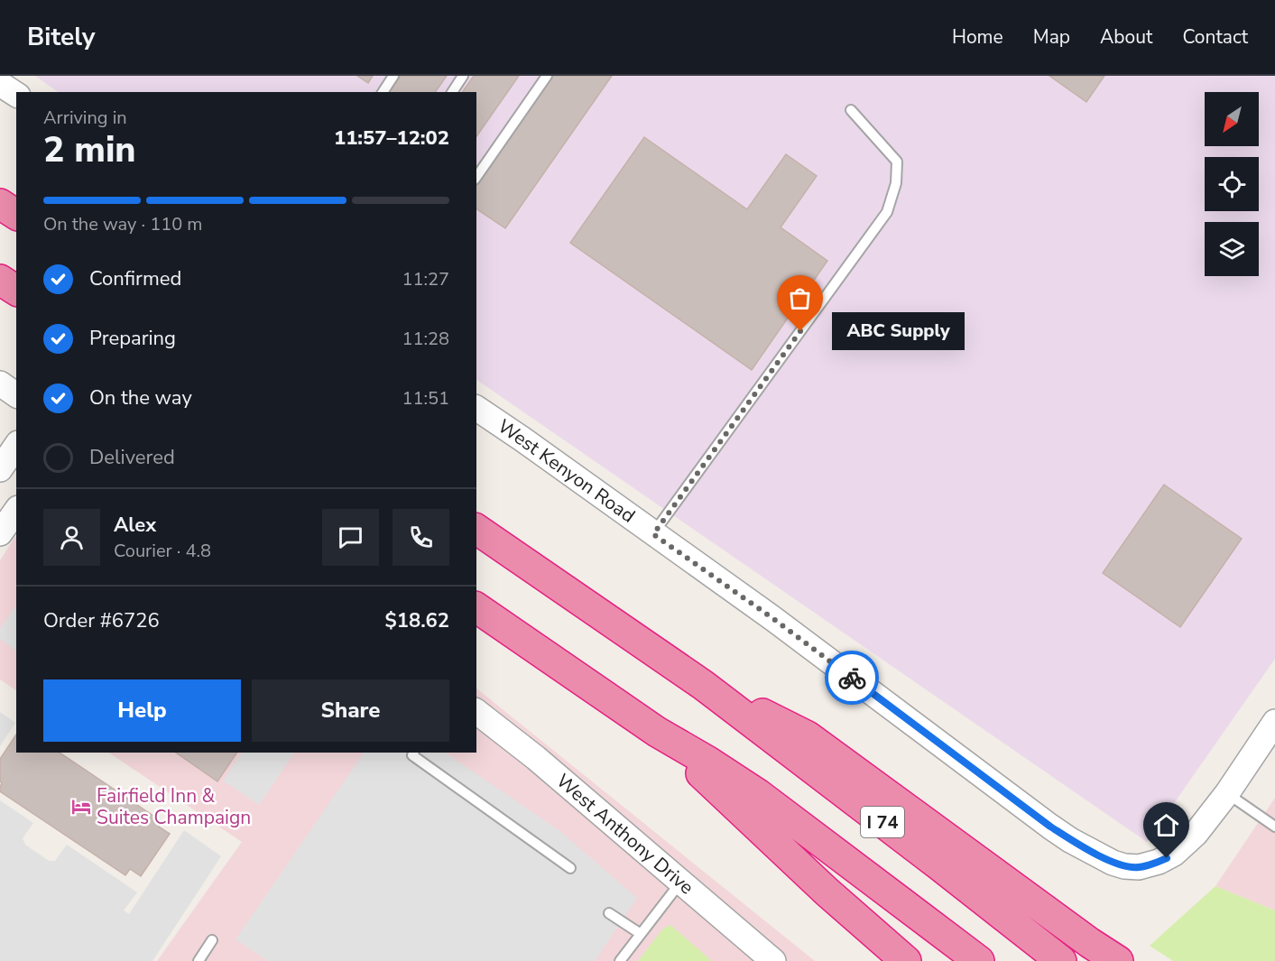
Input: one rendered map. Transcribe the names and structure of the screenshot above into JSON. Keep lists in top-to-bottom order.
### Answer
{
  "streets": {
    "highway": ["I 74"],
    "street": ["West Kenyon Road", "West Anthony Drive"]
  },
  "places": {
    "other": ["ABC Supply"],
    "hotel": ["Fairfield Inn & Suites Champaign"]
  },
  "north": "bottom left",
  "page": {
    "header": "Bitely",
    "nav": [
      "Home",
      "Map",
      "About",
      "Contact"
    ],
    "heading": ["2 min", "Arriving in", "11:57–12:02"],
    "panel": [
      "Alex",
      "Courier · 4.8",
      "Order #6726",
      "$18.62"
    ],
    "bar": "On the way · 110 m",
    "list": [
      ["Confirmed", "11:27"],
      ["Preparing", "11:28"],
      ["On the way", "11:51"],
      "Delivered"
    ],
    "bubble": "ABC Supply",
    "buttons": ["Help", "Share"]
  }
}
